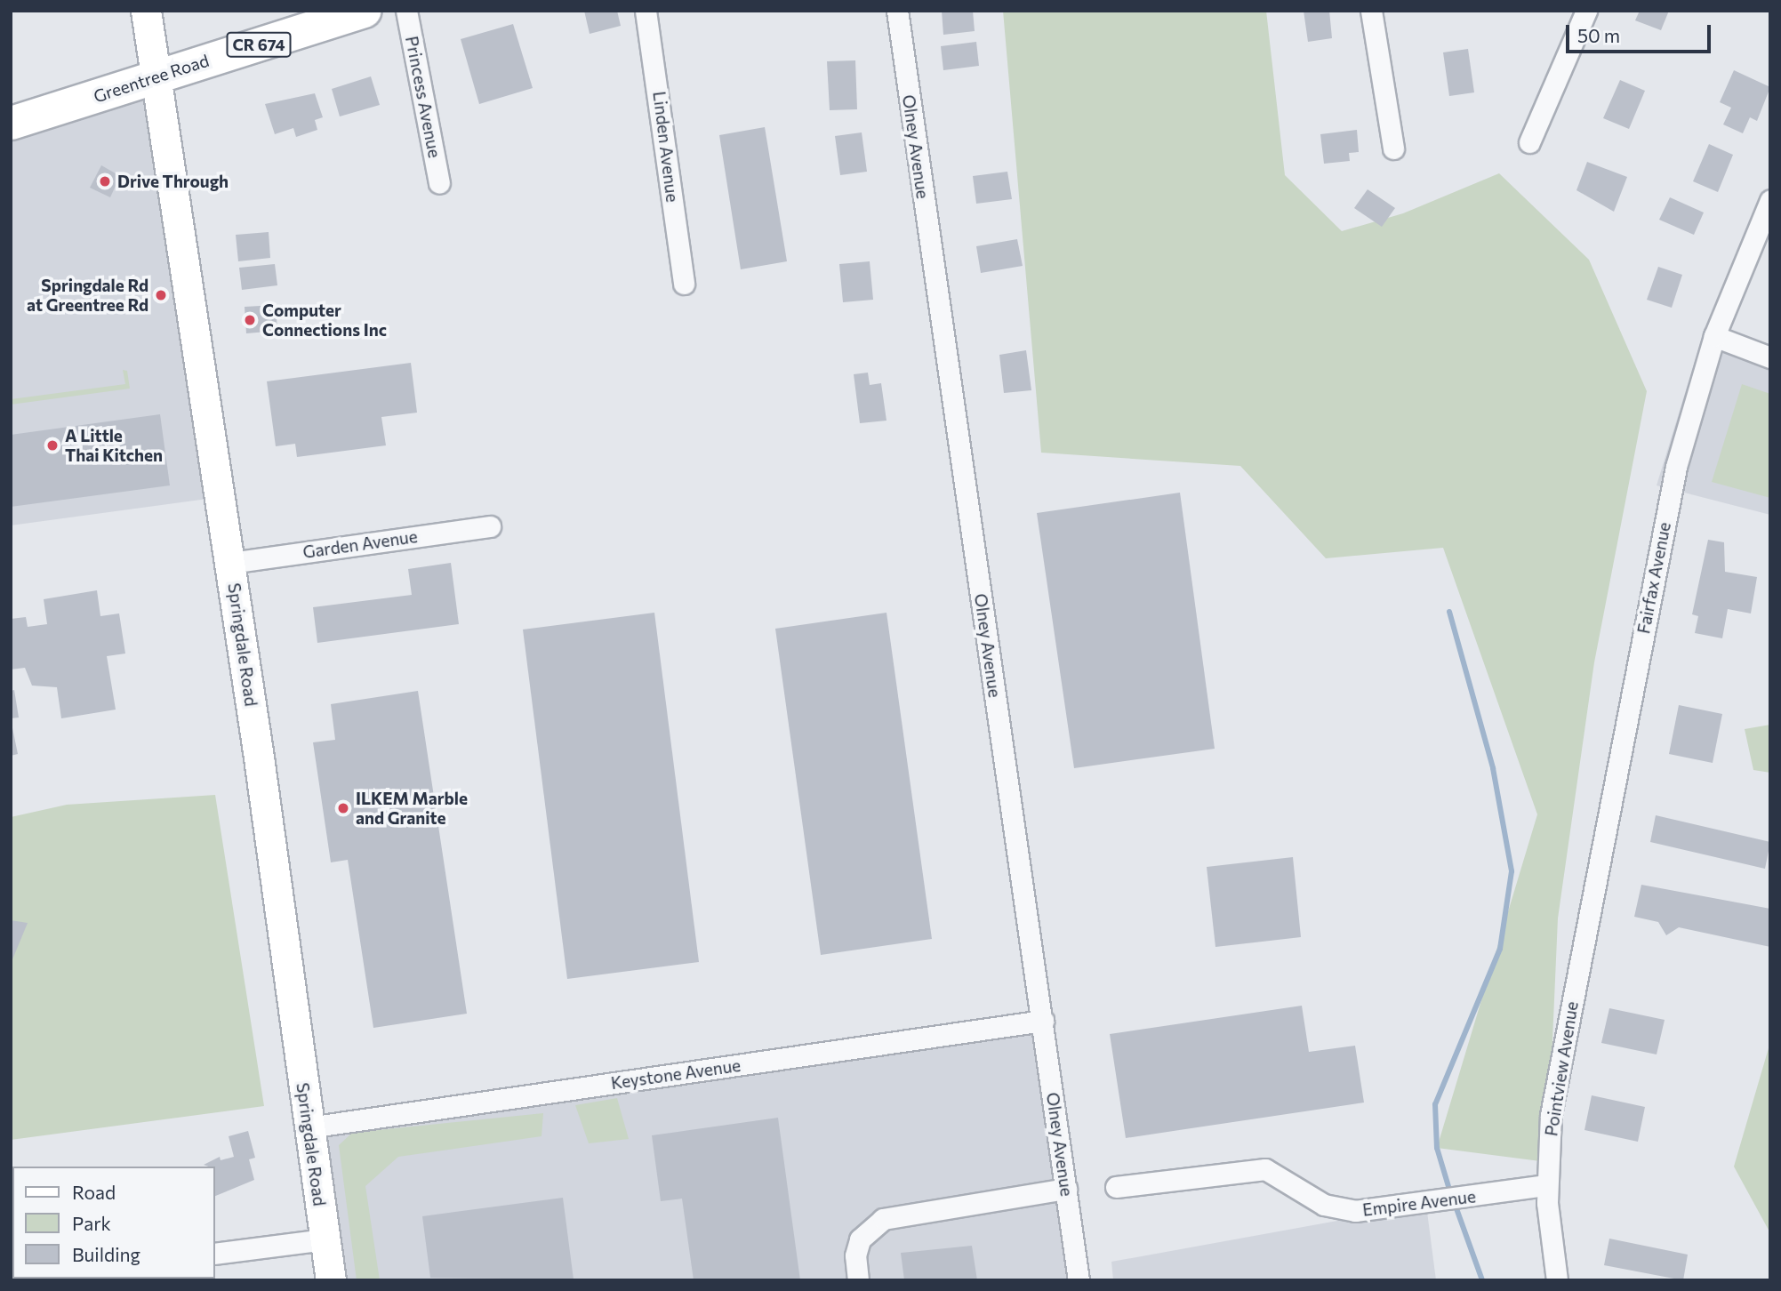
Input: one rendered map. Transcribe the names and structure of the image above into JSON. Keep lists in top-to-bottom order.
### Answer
{
  "streets": {
    "main road": ["CR 674", "Greentree Road", "Springdale Road"],
    "street": [
      "Princess Avenue",
      "Linden Avenue",
      "Olney Avenue",
      "Garden Avenue",
      "Fairfax Avenue",
      "Pointview Avenue",
      "Keystone Avenue",
      "Empire Avenue"
    ]
  },
  "crossings": [
    ["Greentree Road", "Springdale Road"],
    ["Olney Avenue", "Keystone Avenue"],
    ["Garden Avenue", "Springdale Road"],
    ["Fairfax Avenue", "Pointview Avenue"],
    ["Springdale Road", "Keystone Avenue"],
    ["Pointview Avenue", "Empire Avenue"]
  ],
  "places": [
    "Drive Through",
    "Springdale Rd at Greentree Rd",
    "Computer Connections Inc",
    "A Little Thai Kitchen",
    "ILKEM Marble and Granite"
  ],
  "legend": ["Road", "Park", "Building"],
  "scale_bar": "50 m"
}
